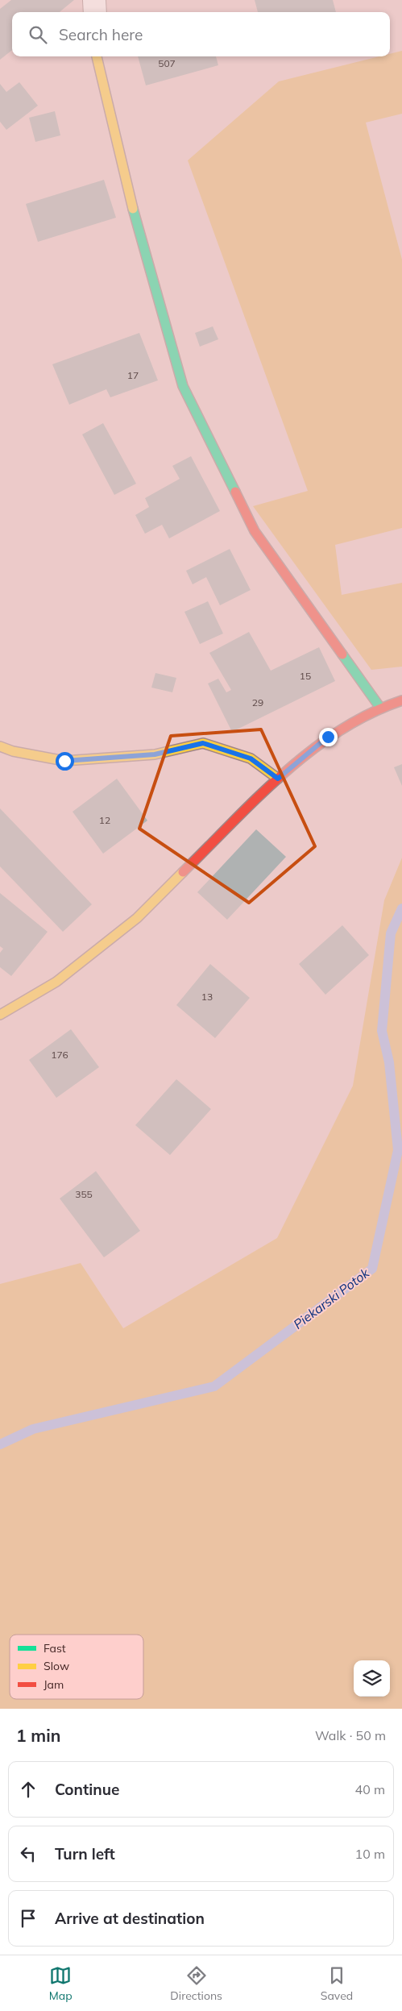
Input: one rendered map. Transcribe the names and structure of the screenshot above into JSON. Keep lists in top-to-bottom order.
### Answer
{
  "water": ["Piekarski Potok"],
  "house_numbers": [
    "507",
    "17",
    "15",
    "29",
    "12",
    "13",
    "176",
    "355"
  ],
  "legend": ["Fast", "Slow", "Jam"],
  "page": {
    "search": "Search here",
    "heading": ["1 min", "Walk · 50 m"],
    "list": [
      ["Continue", "40 m"],
      ["Turn left", "10 m"],
      "Arrive at destination"
    ],
    "nav": ["Map", "Directions", "Saved"]
  }
}
